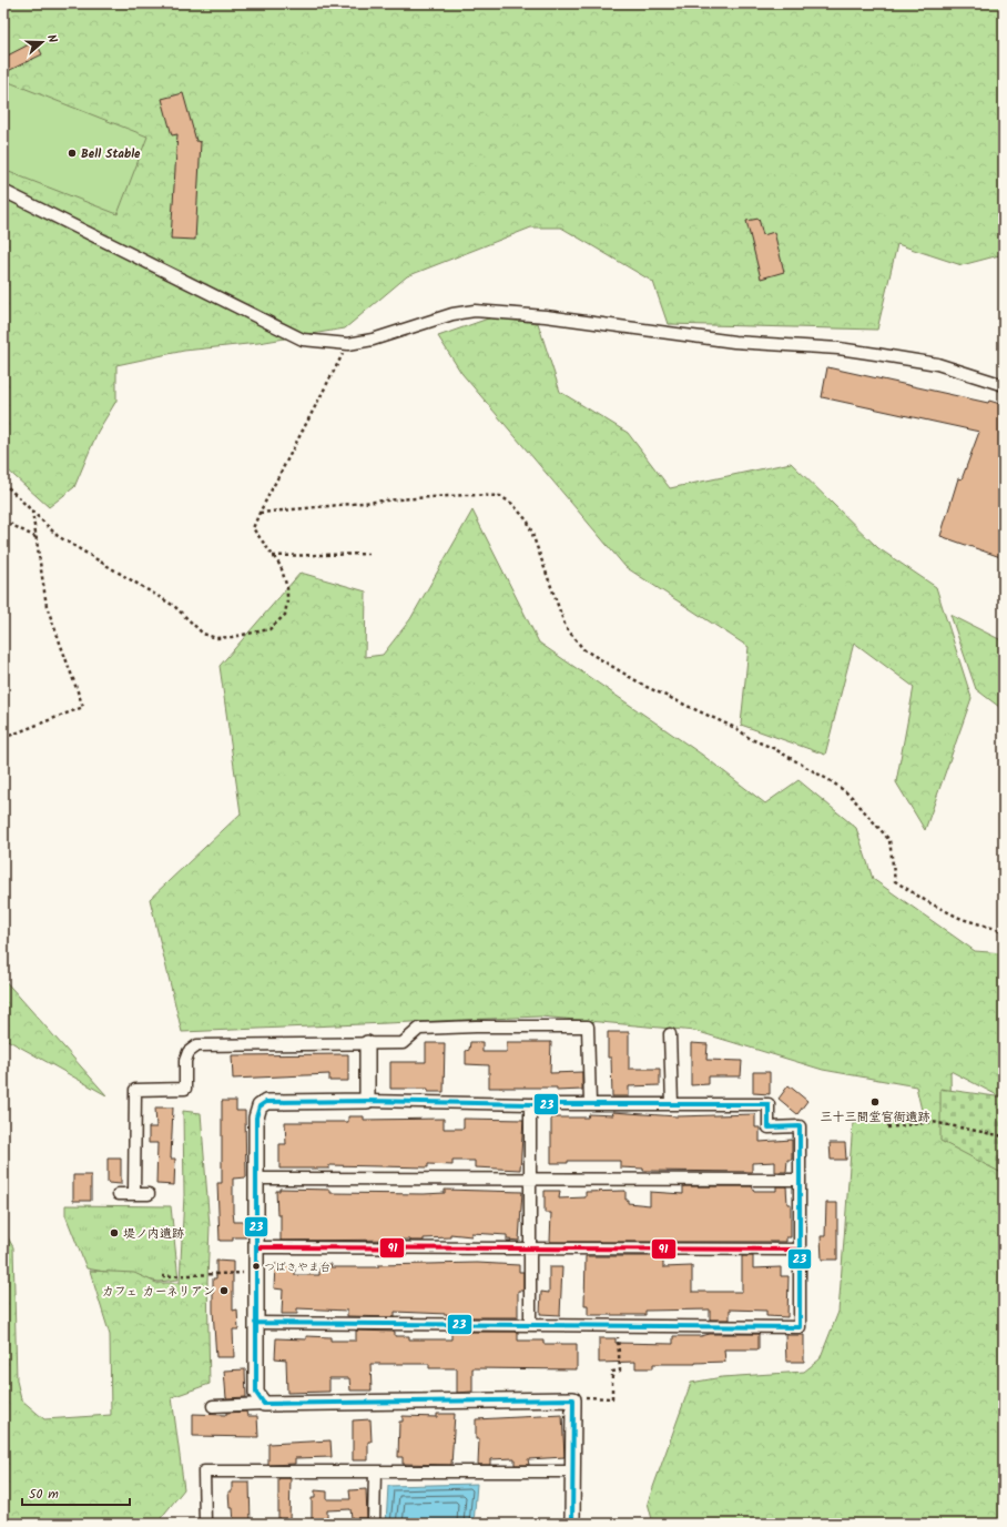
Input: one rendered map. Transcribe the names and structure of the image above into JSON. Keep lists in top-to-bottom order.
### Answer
{
  "places": [
    "Bell Stable",
    "三十三間堂官衙遺跡",
    "堤ノ内遺跡",
    "つばきやま台",
    "カフェ カーネリアン"
  ],
  "lines": ["transit line 23", "transit line 91"],
  "scale_bar": "50 m",
  "north": "right"
}
